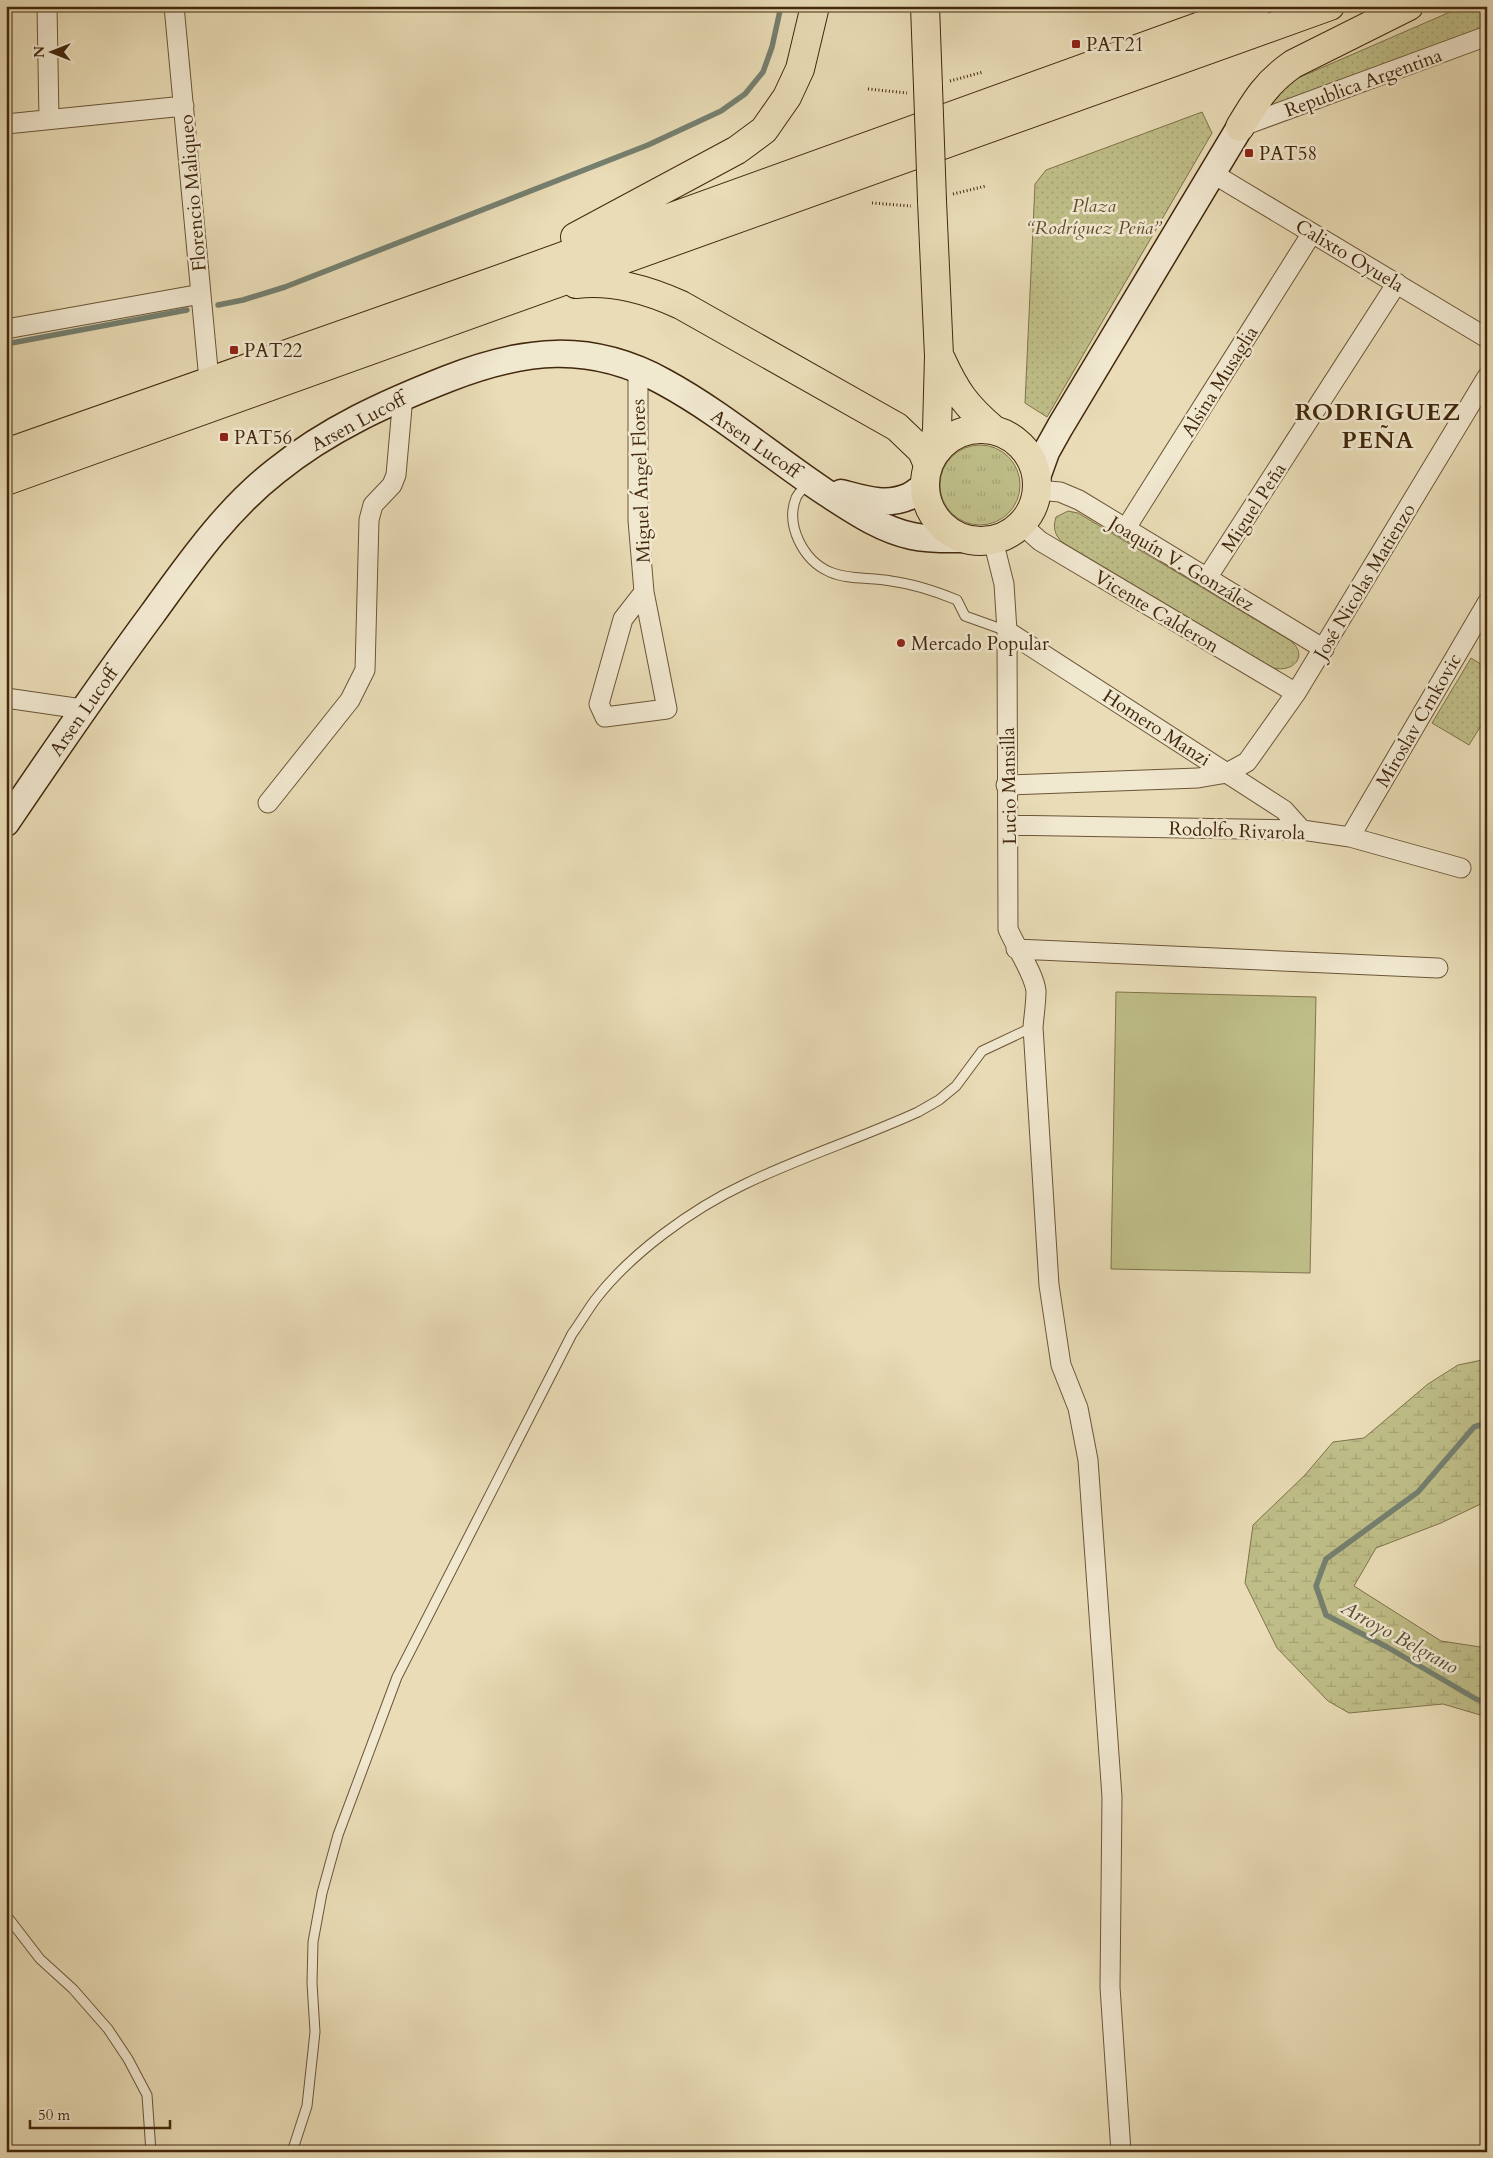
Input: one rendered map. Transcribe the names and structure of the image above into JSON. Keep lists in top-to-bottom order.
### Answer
{
  "streets": {
    "street": [
      "Republica Argentina",
      "Florencio Maliqueo",
      "Calixto Oyuela",
      "Alsina Musaglia",
      "Arsen Lucoff",
      "Miguel Ángel Flores",
      "Miguel Peña",
      "Joaquín V. González",
      "José Nicolas Matienzo",
      "Vicente Calderon",
      "Miroslav Crnkovic",
      "Homero Manzi",
      "Lucio Mansilla",
      "Rodolfo Rivarola"
    ]
  },
  "crossings": [
    ["Calixto Oyuela", "Alsina Musaglia"],
    ["Calixto Oyuela", "Miguel Peña"],
    ["Alsina Musaglia", "Joaquín V. González"],
    ["Arsen Lucoff", "Miguel Ángel Flores"],
    ["Arsen Lucoff", "Joaquín V. González"],
    ["Arsen Lucoff", "Vicente Calderon"],
    ["Arsen Lucoff", "Lucio Mansilla"],
    ["Miguel Peña", "Joaquín V. González"],
    ["Joaquín V. González", "José Nicolas Matienzo"],
    ["Joaquín V. González", "Vicente Calderon"],
    ["Joaquín V. González", "Lucio Mansilla"],
    ["José Nicolas Matienzo", "Vicente Calderon"],
    ["José Nicolas Matienzo", "Homero Manzi"],
    ["Vicente Calderon", "Lucio Mansilla"],
    ["Miroslav Crnkovic", "Rodolfo Rivarola"],
    ["Homero Manzi", "Lucio Mansilla"],
    ["Homero Manzi", "Rodolfo Rivarola"],
    ["Lucio Mansilla", "Rodolfo Rivarola"]
  ],
  "districts": ["RODRIGUEZ PEÑA"],
  "water": ["Arroyo Belgrano"],
  "parks": ["Plaza “Rodríguez Peña”"],
  "places": {
    "transit": [
      "PAT21",
      "PAT58",
      "PAT22",
      "PAT56"
    ],
    "other": ["Mercado Popular"]
  },
  "scale_bar": "50 m",
  "north": "left"
}
